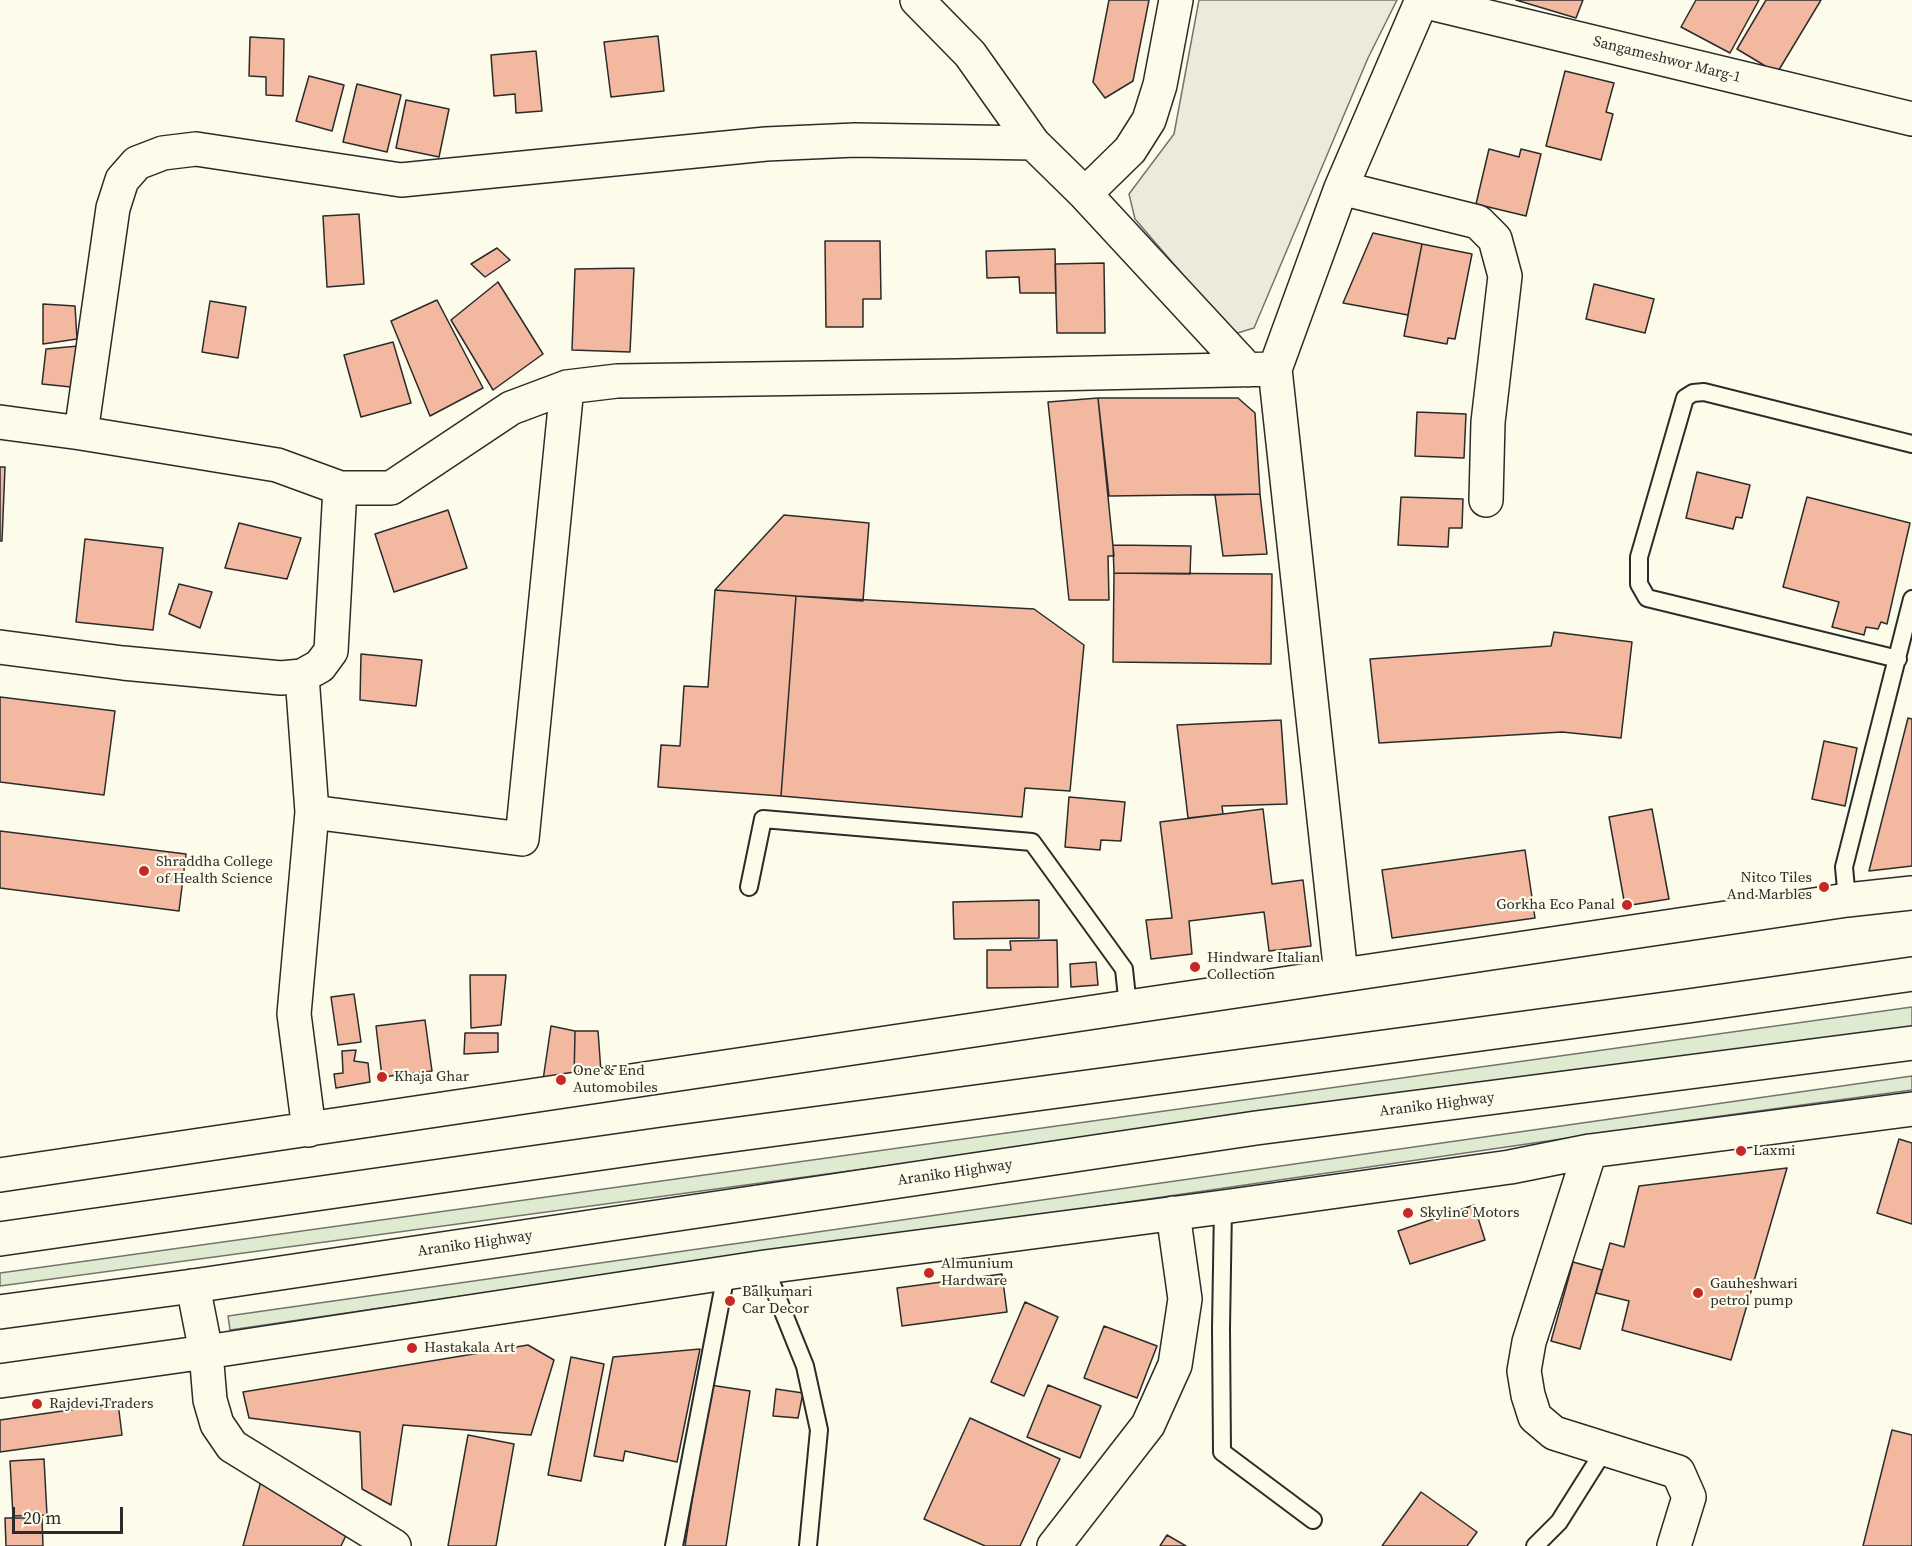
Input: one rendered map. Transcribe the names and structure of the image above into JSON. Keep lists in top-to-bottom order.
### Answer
{
  "streets": {
    "main road": ["Sangameshwor Marg-1", "Araniko Highway"]
  },
  "places": [
    "Shraddha College of Health Science",
    "Nitco Tiles And Marbles",
    "Gorkha Eco Panal",
    "Hindware Italian Collection",
    "Khaja Ghar",
    "One & End Automobiles",
    "Laxmi",
    "Skyline Motors",
    "Almunium Hardware",
    "Gauheshwari petrol pump",
    "Balkumari Car Decor",
    "Hastakala Art",
    "Rajdevi Traders"
  ],
  "scale_bar": "20 m"
}
